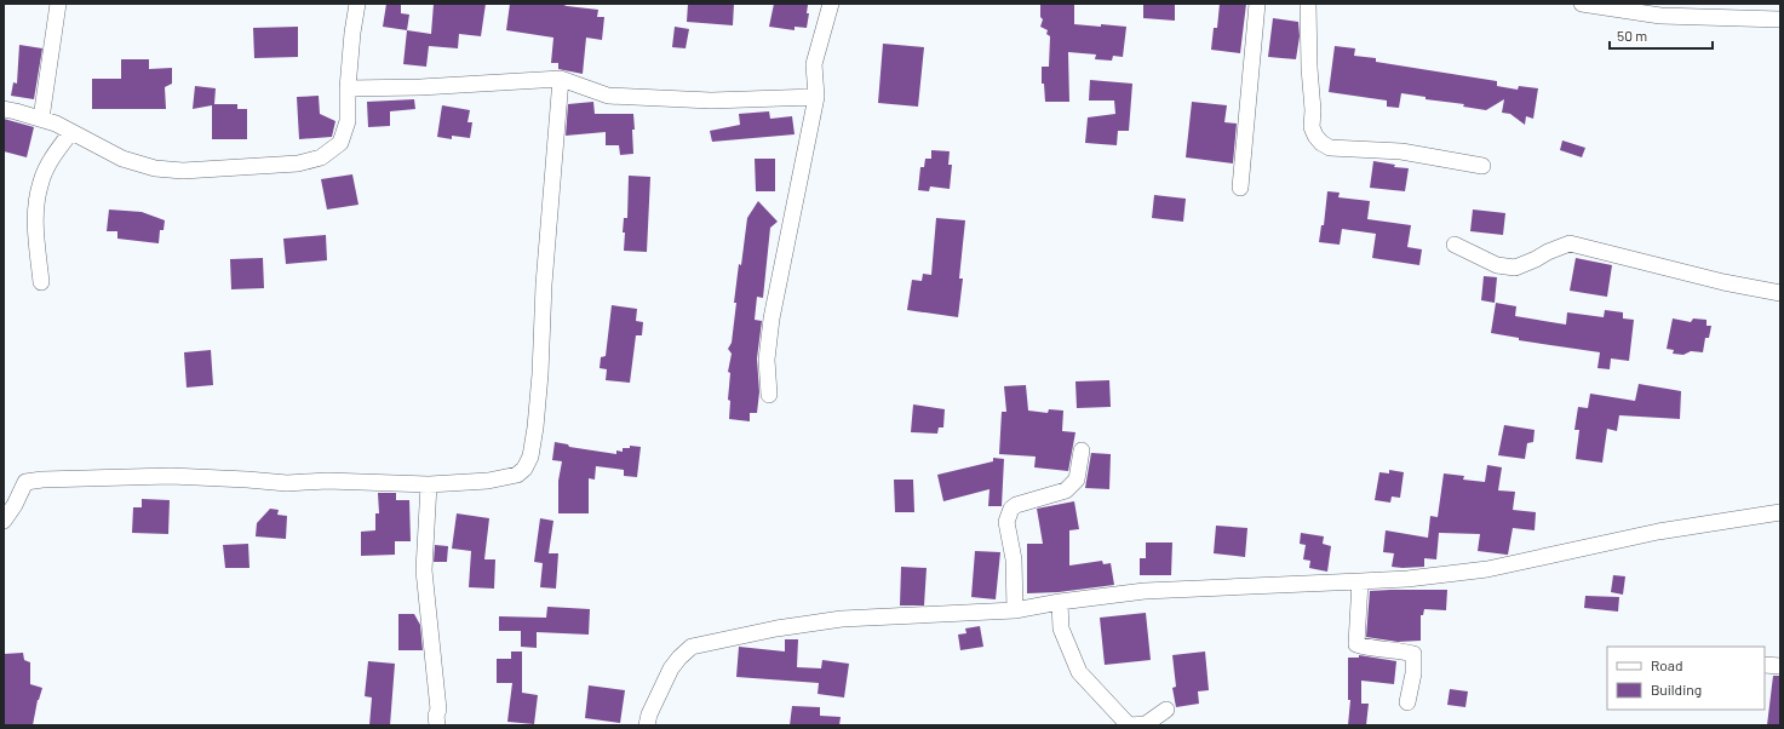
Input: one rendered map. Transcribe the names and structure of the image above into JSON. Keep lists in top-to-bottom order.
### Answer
{
  "legend": ["Road", "Building"],
  "scale_bar": "50 m"
}
